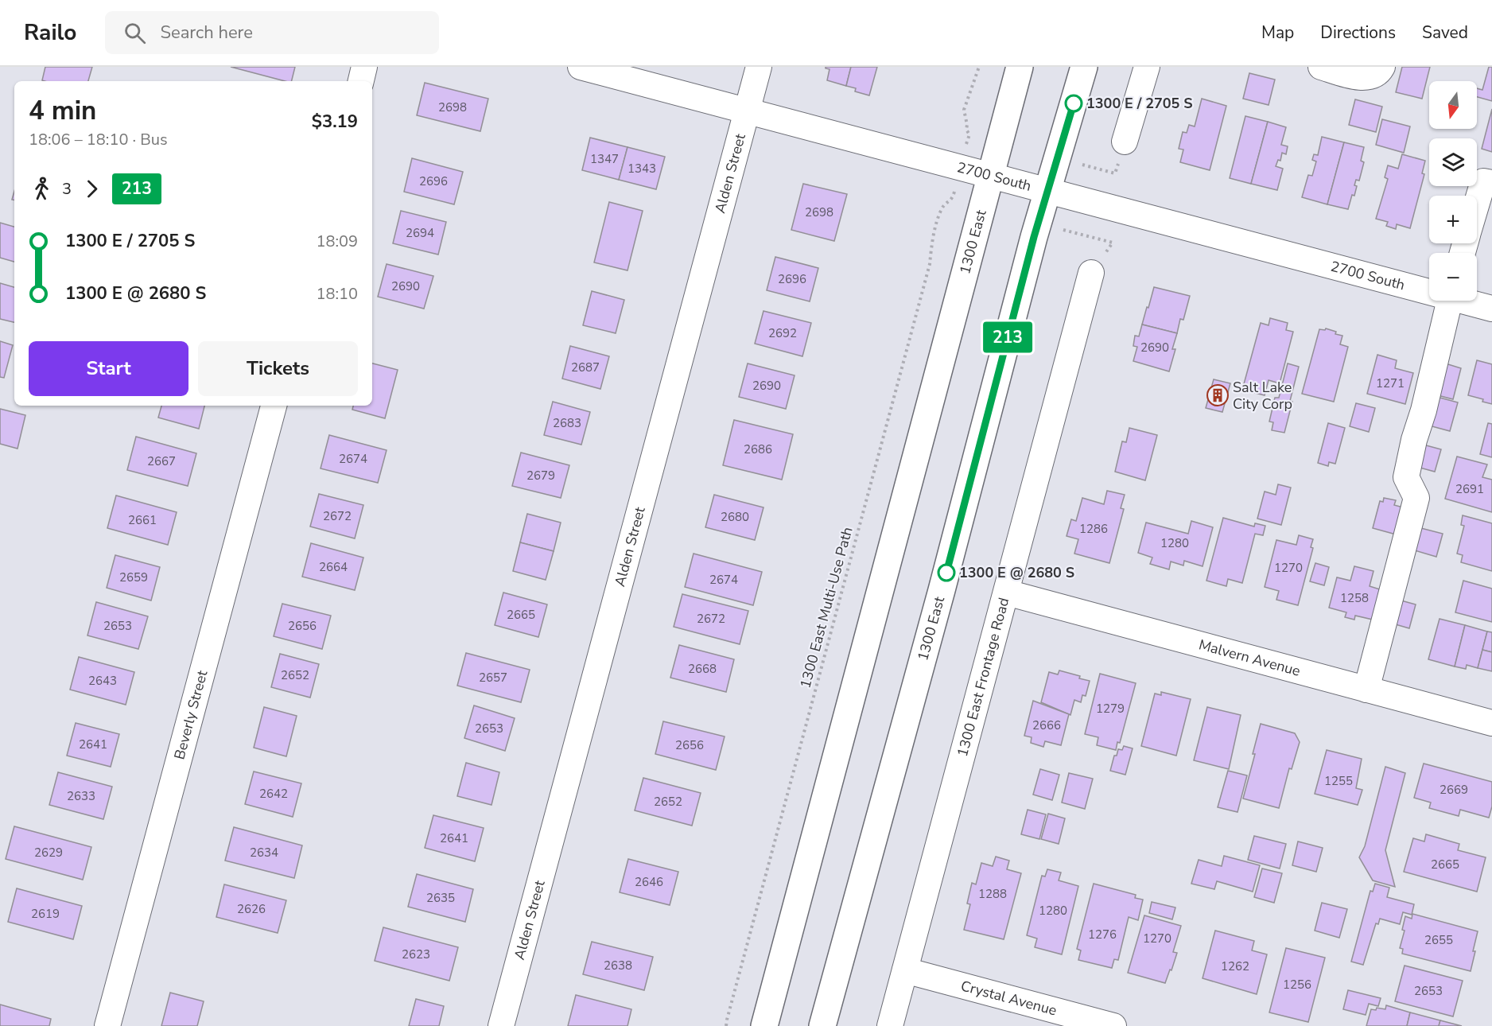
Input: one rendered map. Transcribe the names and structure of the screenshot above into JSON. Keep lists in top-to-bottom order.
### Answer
{
  "streets": {
    "main road": ["1300 East"],
    "street": [
      "Alden Street",
      "2700 South",
      "Malvern Avenue",
      "1300 East Frontage Road",
      "Beverly Street",
      "Crystal Avenue"
    ],
    "path": ["1300 East Multi-Use Path"]
  },
  "crossings": [
    ["Alden Street", "2700 South"],
    ["2700 South", "1300 East"],
    ["Malvern Avenue", "1300 East Frontage Road"],
    ["1300 East Frontage Road", "Crystal Avenue"]
  ],
  "places": {
    "other": ["1300 E / 2705 S", "1300 E @ 2680 S"],
    "building": ["Salt Lake City Corp"]
  },
  "lines": ["bus line 213"],
  "house_numbers": [
    "2698",
    "1347",
    "1343",
    "2696",
    "2698",
    "2694",
    "2696",
    "2690",
    "2692",
    "2690",
    "2687",
    "1271",
    "2690",
    "2683",
    "2686",
    "2674",
    "2667",
    "2679",
    "2691",
    "2672",
    "2680",
    "2661",
    "1286",
    "1280",
    "2664",
    "1270",
    "2659",
    "2674",
    "1258",
    "2665",
    "2672",
    "2653",
    "2656",
    "2668",
    "2652",
    "2657",
    "2643",
    "1279",
    "2666",
    "2653",
    "2641",
    "2656",
    "1255",
    "2669",
    "2642",
    "2633",
    "2652",
    "2641",
    "2629",
    "2634",
    "2665",
    "2646",
    "1288",
    "2635",
    "2626",
    "1280",
    "2619",
    "1276",
    "1270",
    "2655",
    "2623",
    "2638",
    "1262",
    "1256",
    "2653"
  ],
  "north": "bottom",
  "page": {
    "header": "Railo",
    "search": "Search here",
    "nav": ["Map", "Directions", "Saved"],
    "on_map": "213",
    "map_buttons": ["+", "−"],
    "heading": ["4 min", "18:06 – 18:10 · Bus", "$3.19"],
    "legs": ["3", "213"],
    "list": [
      {
        "name": "1300 E / 2705 S",
        "value": "18:09"
      },
      {
        "name": "1300 E @ 2680 S",
        "value": "18:10"
      }
    ],
    "buttons": ["Start", "Tickets"]
  }
}
